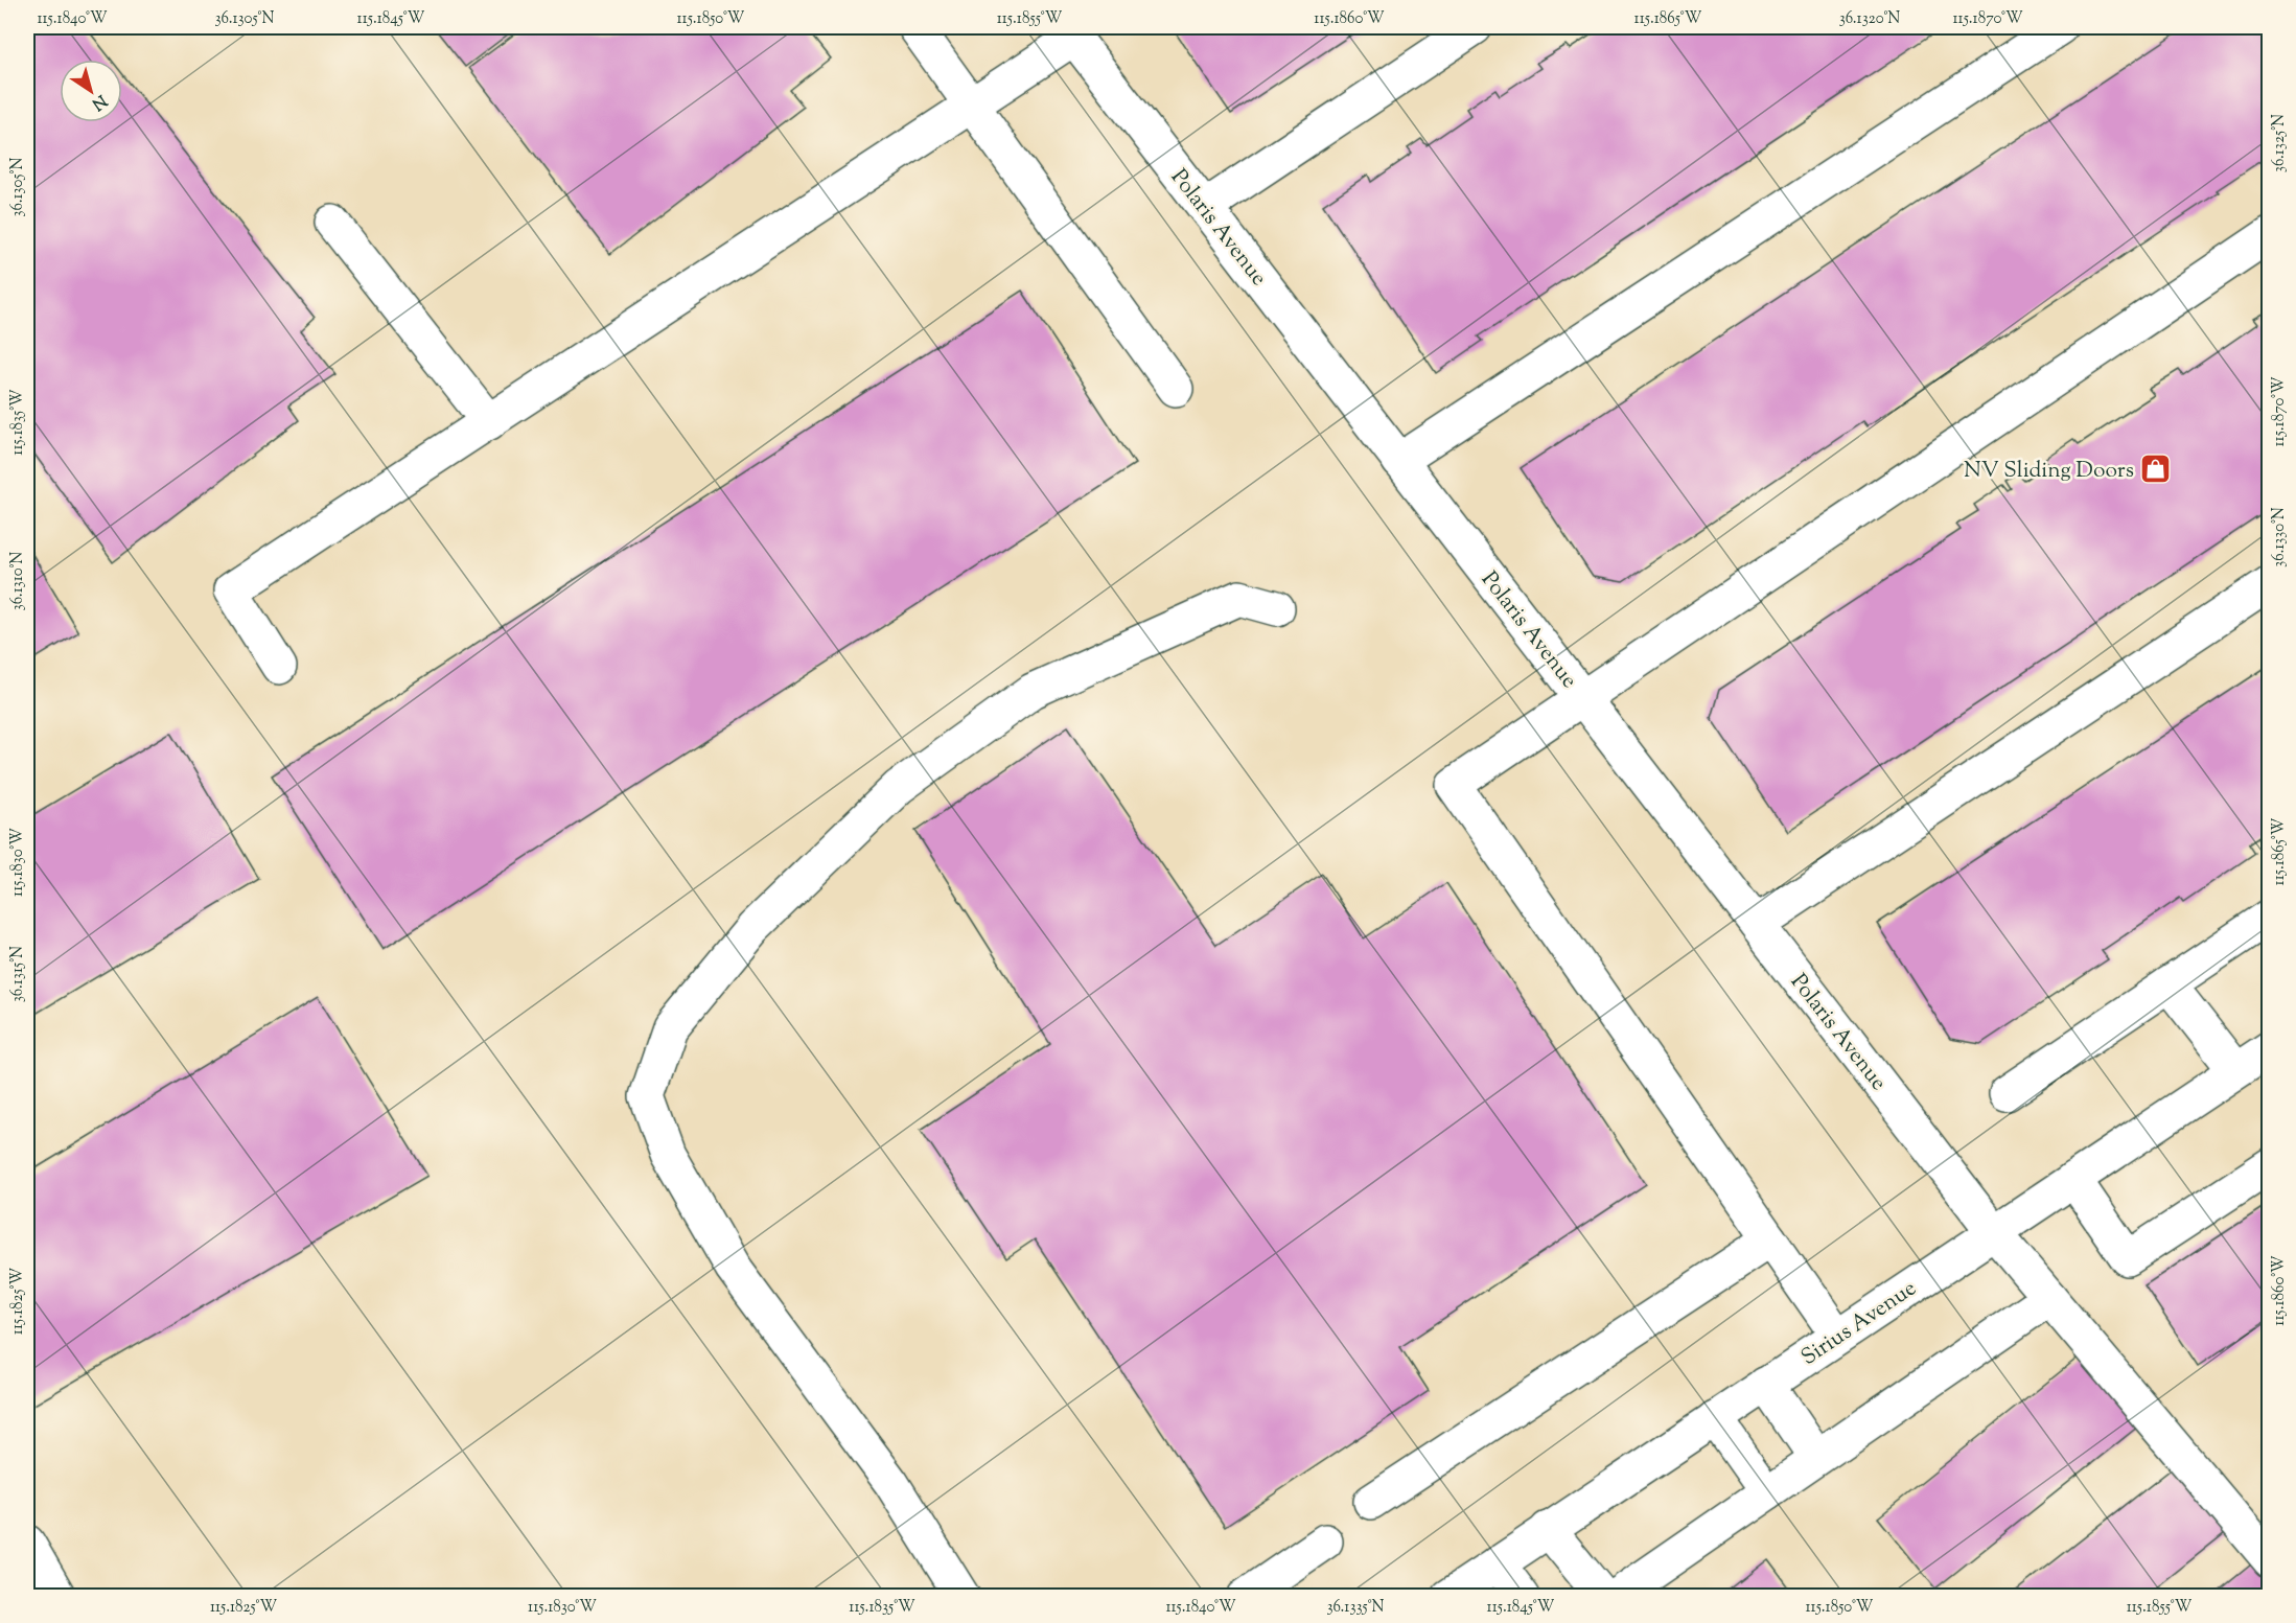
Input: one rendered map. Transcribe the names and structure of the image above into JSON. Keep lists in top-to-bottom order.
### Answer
{
  "streets": {
    "street": ["Polaris Avenue", "Sirius Avenue"]
  },
  "crossings": [
    ["Polaris Avenue", "Sirius Avenue"]
  ],
  "places": {
    "shop": ["NV Sliding Doors"]
  },
  "north": "bottom right",
  "coordinates": [
    "115.1840°W",
    "36.1305°N",
    "115.1845°W",
    "115.1850°W",
    "115.1855°W",
    "115.1860°W",
    "115.1865°W",
    "36.1320°N",
    "115.1870°W",
    "36.1325°N",
    "115.1835°W",
    "36.1330°N",
    "36.1310°N",
    "115.1830°W",
    "36.1315°N",
    "115.1825°W",
    "36.1335°N"
  ]
}
